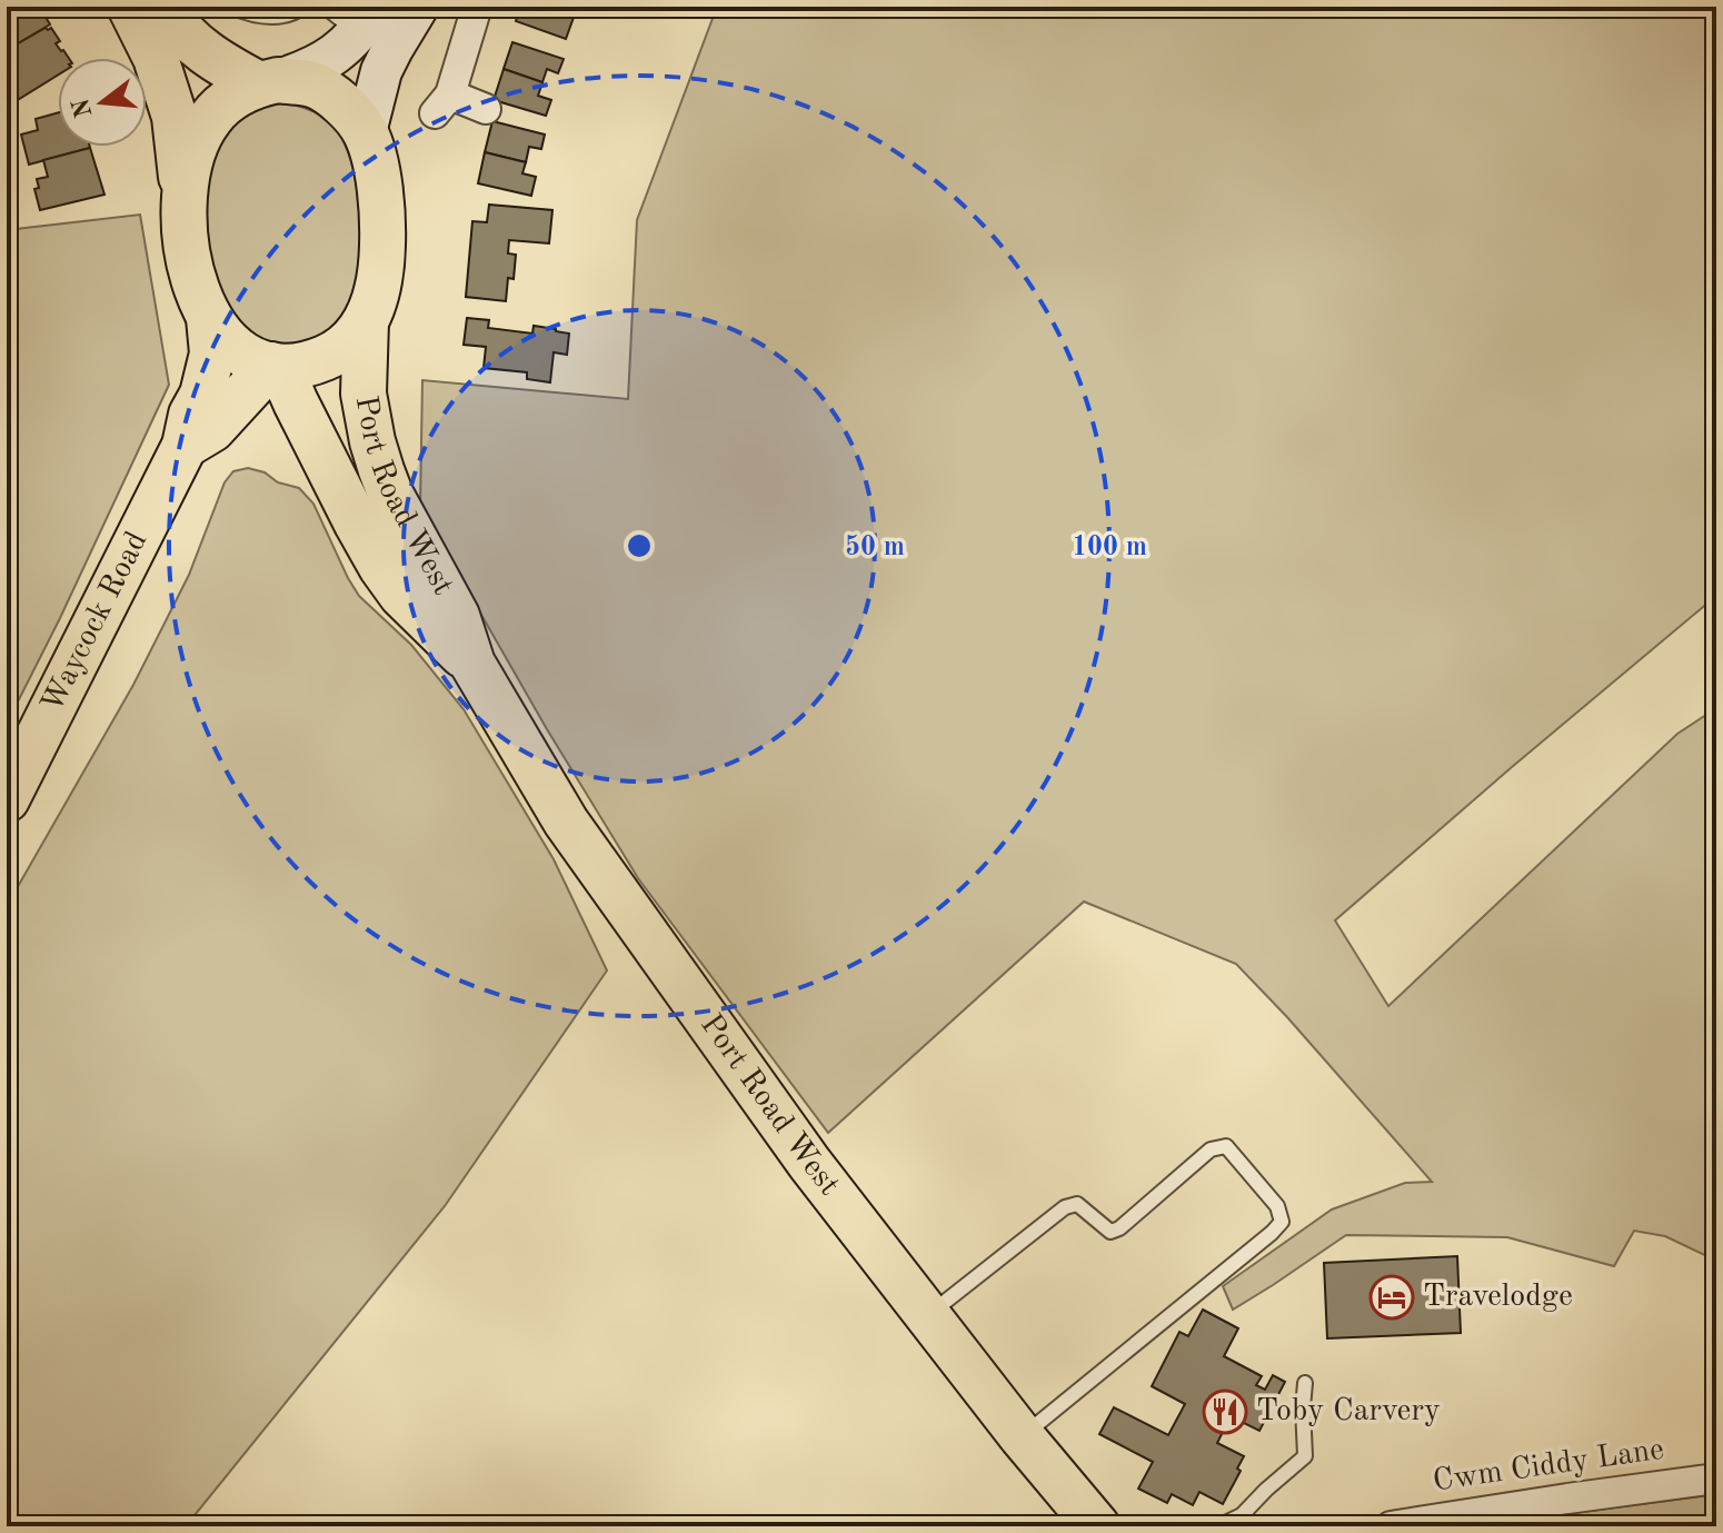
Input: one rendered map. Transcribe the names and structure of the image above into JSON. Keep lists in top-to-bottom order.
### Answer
{
  "streets": {
    "main road": ["Port Road West", "Waycock Road"],
    "street": ["Cwm Ciddy Lane"]
  },
  "crossings": [
    ["Port Road West", "Waycock Road"]
  ],
  "places": {
    "hotel": ["Travelodge"],
    "restaurant": ["Toby Carvery"]
  },
  "north": "left",
  "rings": ["50 m", "100 m"]
}
